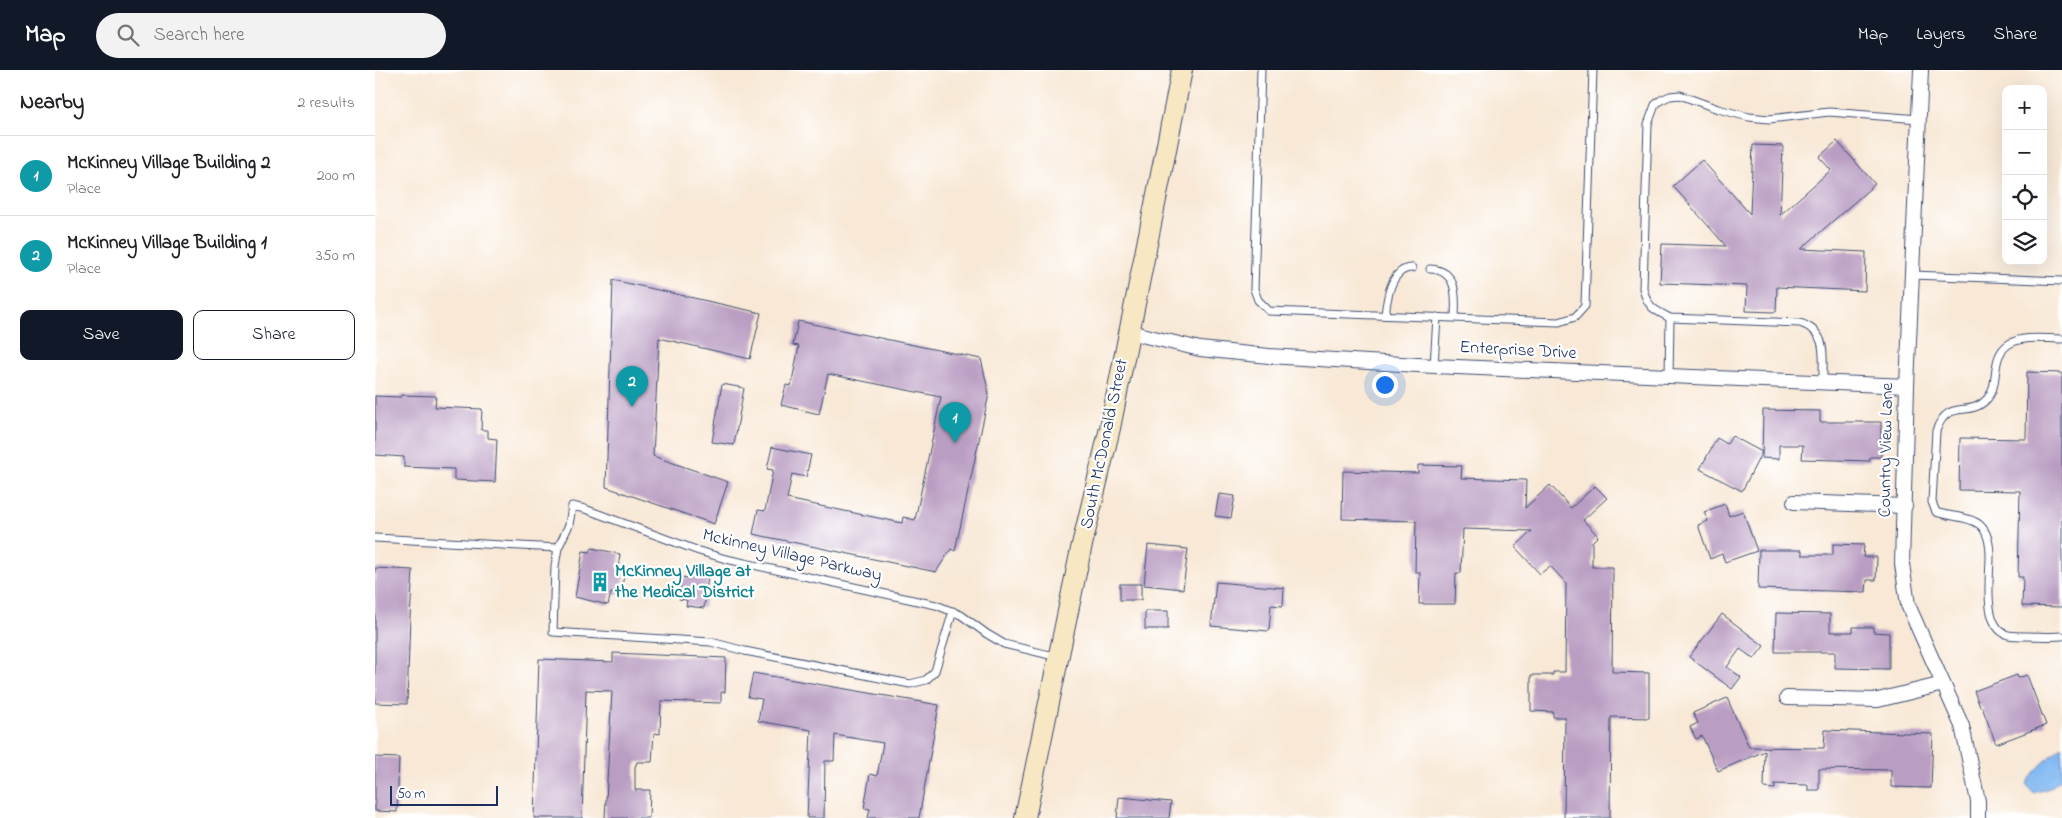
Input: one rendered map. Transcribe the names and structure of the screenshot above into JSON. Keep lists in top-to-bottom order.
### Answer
{
  "streets": {
    "main road": ["South McDonald Street"],
    "street": ["Enterprise Drive", "Country View Lane"],
    "lane": ["Mckinney Village Parkway"]
  },
  "crossings": [
    ["Enterprise Drive", "South McDonald Street"],
    ["Enterprise Drive", "Country View Lane"],
    ["South McDonald Street", "Mckinney Village Parkway"]
  ],
  "places": {
    "building": ["McKinney Village at the Medical District"]
  },
  "scale_bar": "50 m",
  "page": {
    "header": "Map",
    "search": "Search here",
    "nav": ["Map", "Layers", "Share"],
    "heading": ["Nearby", "2 results"],
    "map_buttons": ["+", "−"],
    "list": [
      {
        "mark": "1",
        "name": "McKinney Village Building 2",
        "note": "Place",
        "value": "200 m"
      },
      {
        "mark": "2",
        "name": "McKinney Village Building 1",
        "note": "Place",
        "value": "350 m"
      }
    ],
    "buttons": ["Save", "Share"],
    "pins": ["2", "1"],
    "scale": "50 m"
  }
}
